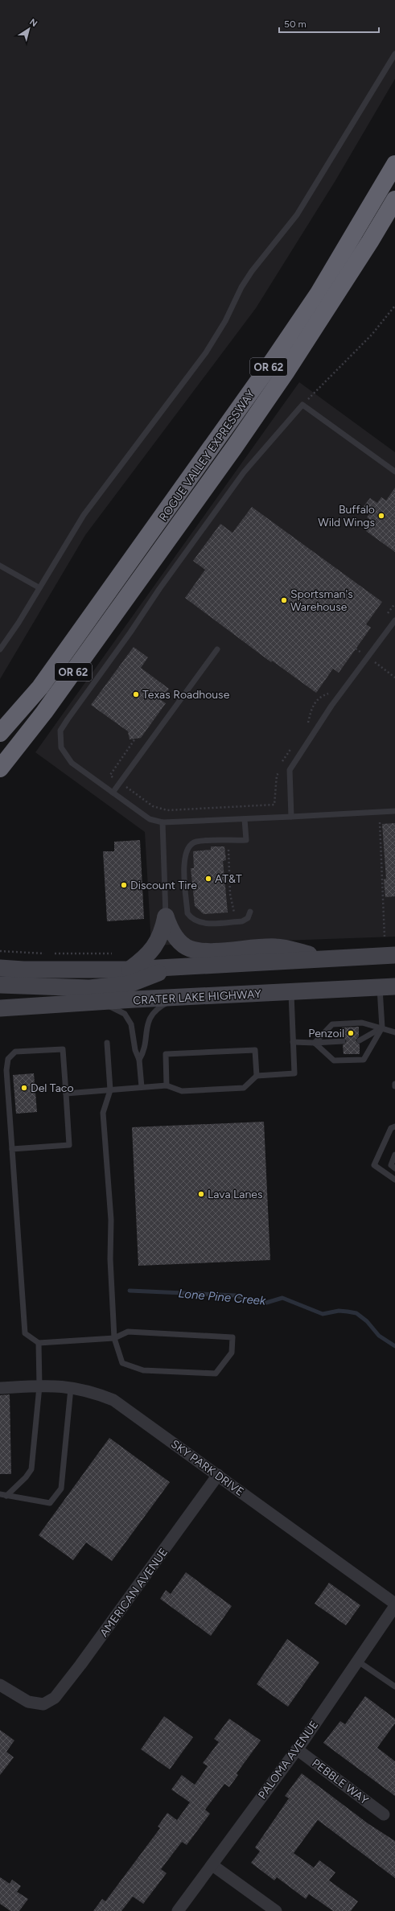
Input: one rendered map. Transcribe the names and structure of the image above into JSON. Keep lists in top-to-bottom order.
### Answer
{
  "streets": {
    "highway": ["OR 62", "ROGUE VALLEY EXPRESSWAY"],
    "main road": ["CRATER LAKE HIGHWAY"],
    "street": [
      "SKY PARK DRIVE",
      "AMERICAN AVENUE",
      "PALOMA AVENUE",
      "PEBBLE WAY"
    ]
  },
  "crossings": [
    ["SKY PARK DRIVE", "AMERICAN AVENUE"],
    ["SKY PARK DRIVE", "PALOMA AVENUE"],
    ["PALOMA AVENUE", "PEBBLE WAY"]
  ],
  "water": ["Lone Pine Creek"],
  "places": [
    "Buffalo Wild Wings",
    "Sportsman's Warehouse",
    "Texas Roadhouse",
    "AT&T",
    "Discount Tire",
    "Penzoil",
    "Del Taco",
    "Lava Lanes"
  ],
  "scale_bar": "50 m",
  "north": "top right"
}
